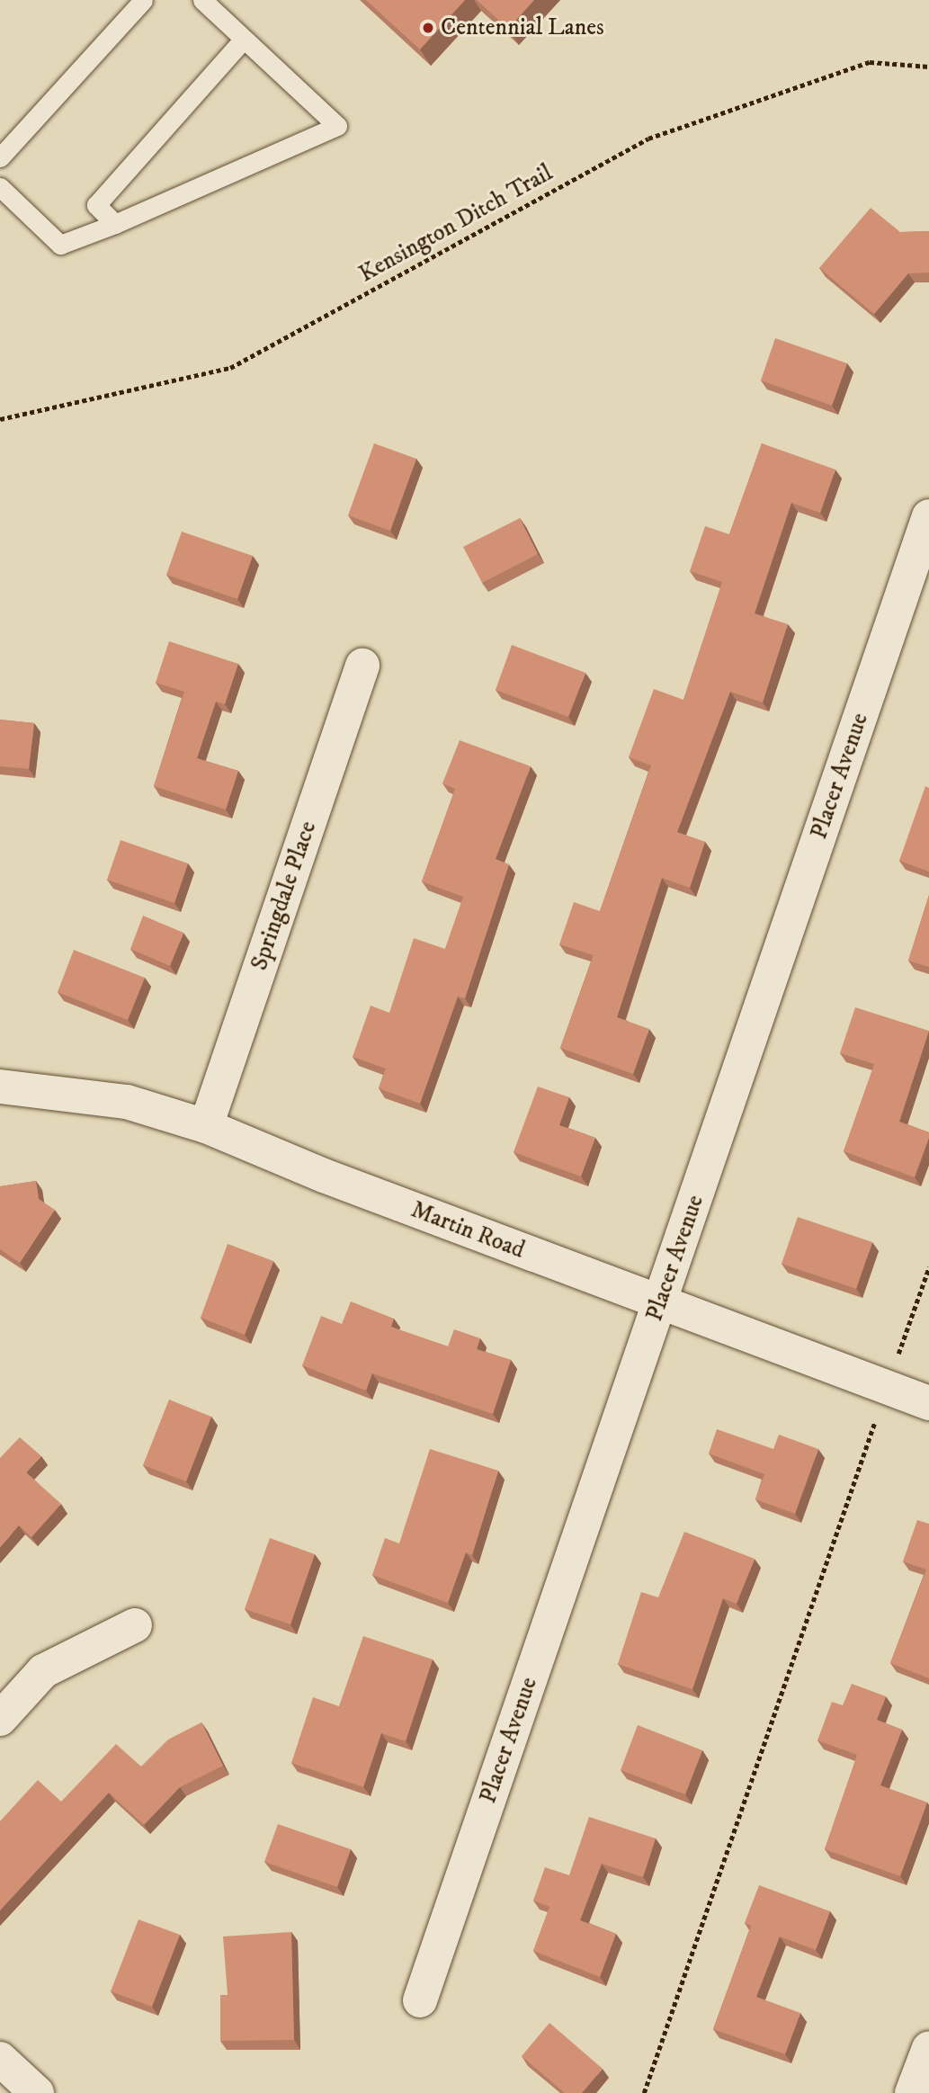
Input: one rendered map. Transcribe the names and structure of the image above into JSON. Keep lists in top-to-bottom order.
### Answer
{
  "streets": {
    "street": ["Placer Avenue", "Springdale Place", "Martin Road"],
    "path": ["Kensington Ditch Trail"]
  },
  "crossings": [
    ["Placer Avenue", "Martin Road"],
    ["Springdale Place", "Martin Road"]
  ],
  "places": ["Centennial Lanes"]
}
